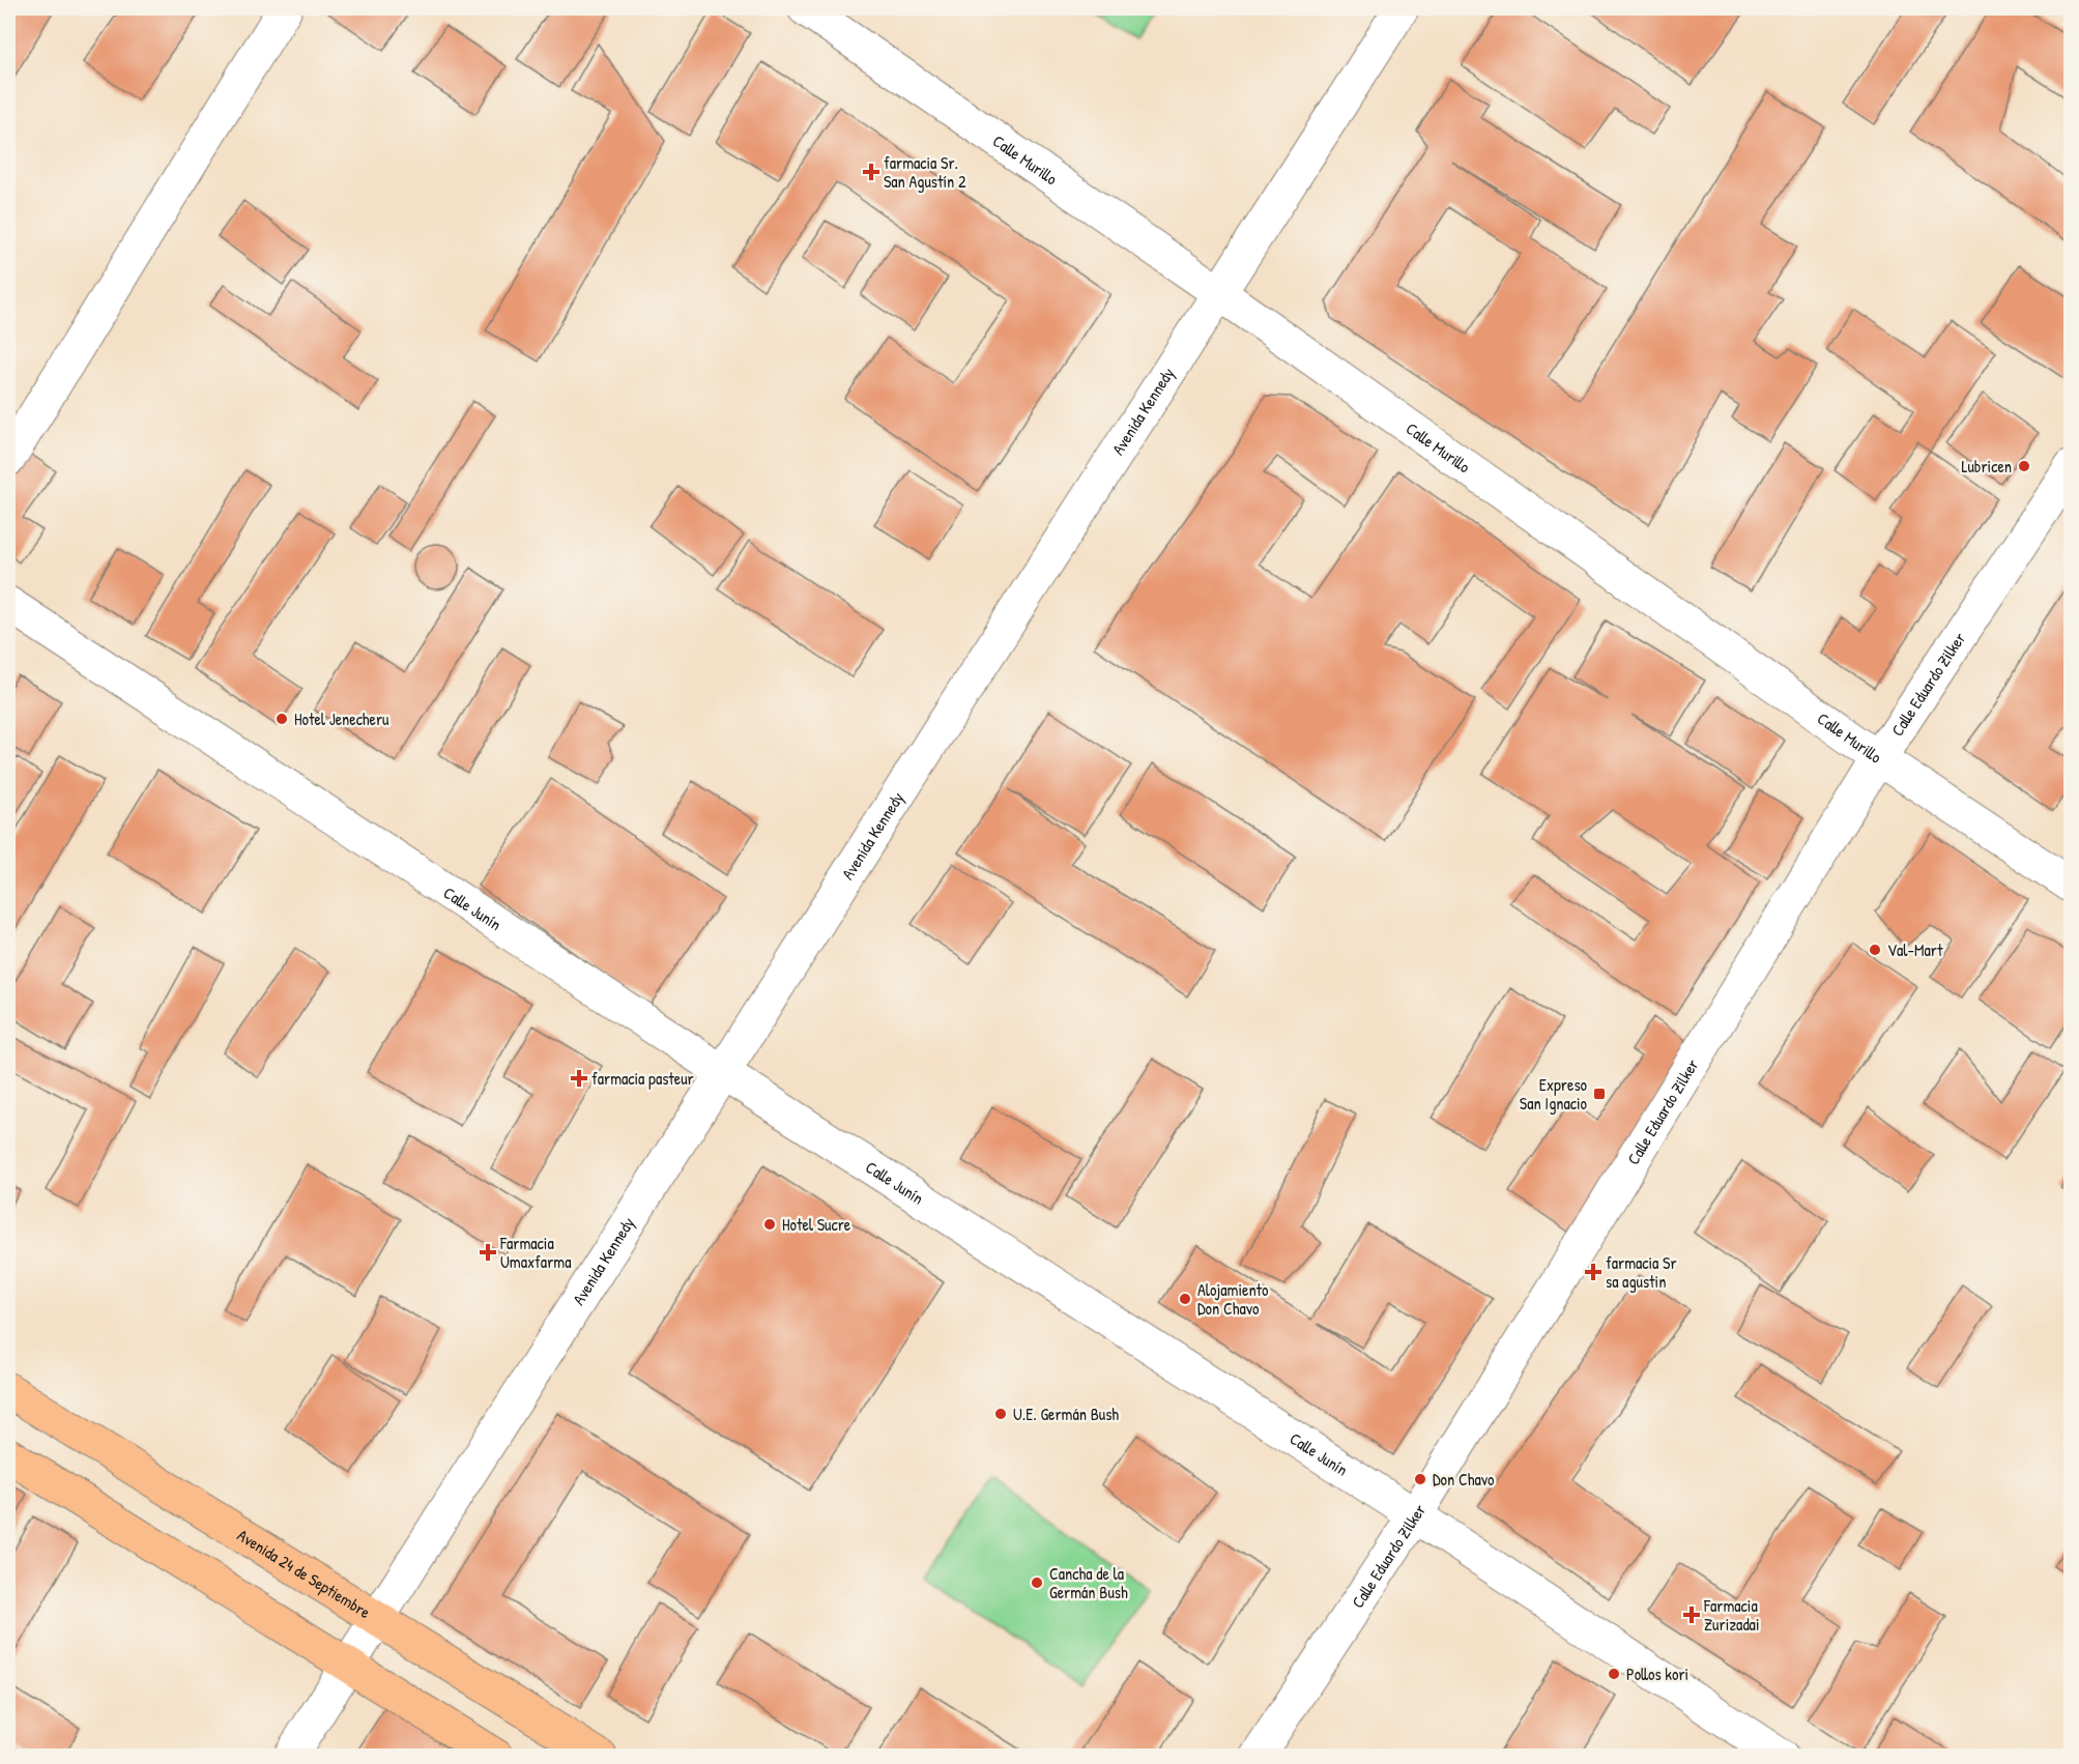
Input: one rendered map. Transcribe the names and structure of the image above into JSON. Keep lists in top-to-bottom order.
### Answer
{
  "streets": {
    "main road": ["Avenida 24 de Septiembre"],
    "street": [
      "Calle Murillo",
      "Avenida Kennedy",
      "Calle Eduardo Zilker",
      "Calle Junín"
    ]
  },
  "crossings": [
    ["Calle Murillo", "Avenida Kennedy"],
    ["Calle Murillo", "Calle Eduardo Zilker"],
    ["Avenida Kennedy", "Calle Junín"],
    ["Avenida Kennedy", "Avenida 24 de Septiembre"],
    ["Calle Eduardo Zilker", "Calle Junín"]
  ],
  "places": {
    "health": [
      "farmacia Sr. San Agustín 2",
      "farmacia pasteur",
      "Farmacia Umaxfarma",
      "farmacia Sr sa agustin",
      "Farmacia Zurizadai"
    ],
    "other": [
      "Lubricen",
      "Hotel Jenecheru",
      "Val-Mart",
      "Hotel Sucre",
      "Alojamiento Don Chavo",
      "U.E. Germán Bush",
      "Don Chavo",
      "Cancha de la Germán Bush",
      "Pollos kori"
    ],
    "transit": ["Expreso San Ignacio"]
  }
}
